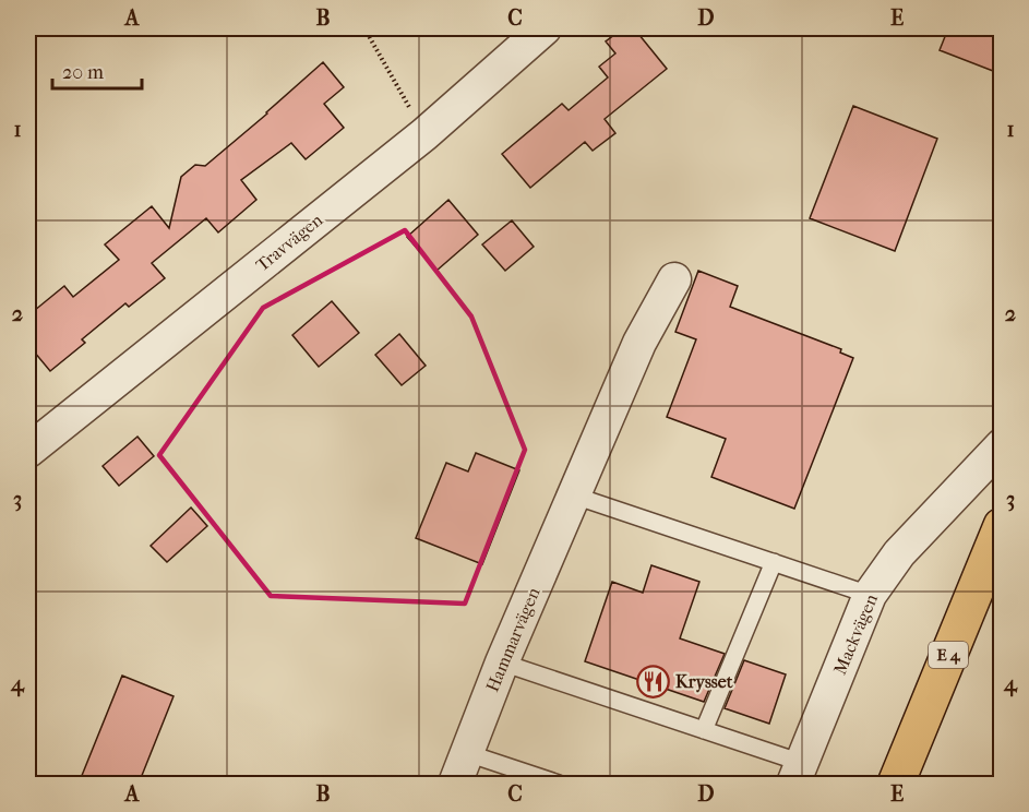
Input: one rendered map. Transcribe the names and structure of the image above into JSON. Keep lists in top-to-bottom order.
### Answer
{
  "streets": {
    "highway": ["E 4"],
    "street": ["Travvägen", "Mackvägen", "Hammarvägen"]
  },
  "places": {
    "restaurant": ["Krysset"]
  },
  "scale_bar": "20 m",
  "grid": {
    "columns": [
      "A",
      "B",
      "C",
      "D",
      "E"
    ],
    "rows": [
      "1",
      "2",
      "3",
      "4"
    ]
  }
}
